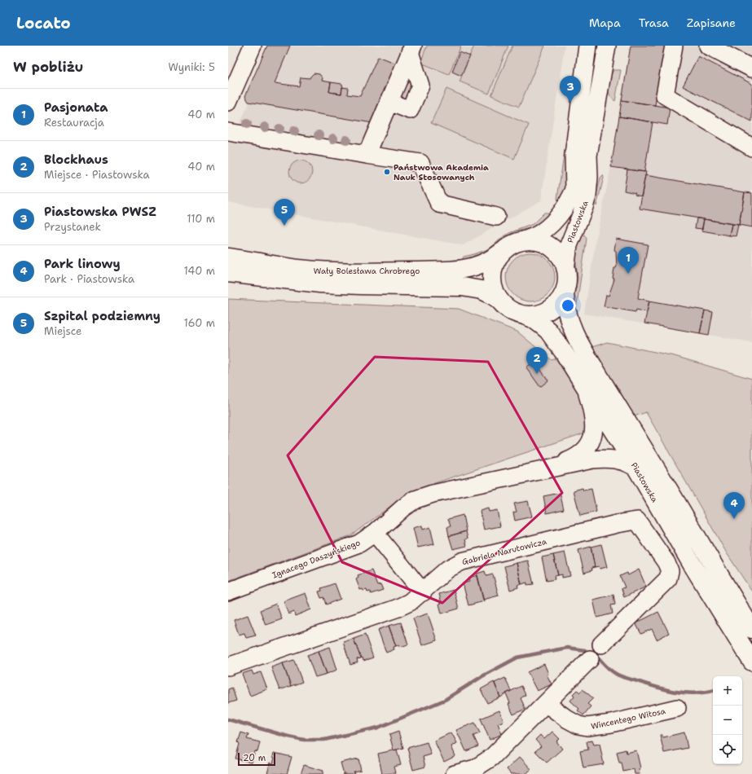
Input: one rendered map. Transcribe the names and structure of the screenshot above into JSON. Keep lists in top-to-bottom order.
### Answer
{
  "streets": {
    "main road": ["Piastowska", "Wały Bolesława Chrobrego"],
    "street": ["Gabriela Narutowicza", "Ignacego Daszyńskiego", "Wincentego Witosa"]
  },
  "crossings": [
    ["Piastowska", "Wały Bolesława Chrobrego"],
    ["Piastowska", "Ignacego Daszyńskiego"]
  ],
  "places": ["Państwowa Akademia Nauk Stosowanych"],
  "scale_bar": "20 m",
  "page": {
    "header": "Locato",
    "nav": ["Mapa", "Trasa", "Zapisane"],
    "heading": ["W pobliżu", "Wyniki: 5"],
    "pins": [
      "3",
      "5",
      "1",
      "2",
      "4"
    ],
    "list": [
      {
        "mark": "1",
        "name": "Pasjonata",
        "note": "Restauracja",
        "value": "40 m"
      },
      {
        "mark": "2",
        "name": "Blockhaus",
        "note": "Miejsce · Piastowska",
        "value": "40 m"
      },
      {
        "mark": "3",
        "name": "Piastowska PWSZ",
        "note": "Przystanek",
        "value": "110 m"
      },
      {
        "mark": "4",
        "name": "Park linowy",
        "note": "Park · Piastowska",
        "value": "140 m"
      },
      {
        "mark": "5",
        "name": "Szpital podziemny",
        "note": "Miejsce",
        "value": "160 m"
      }
    ],
    "map_buttons": ["+", "−"],
    "scale": "20 m"
  }
}
